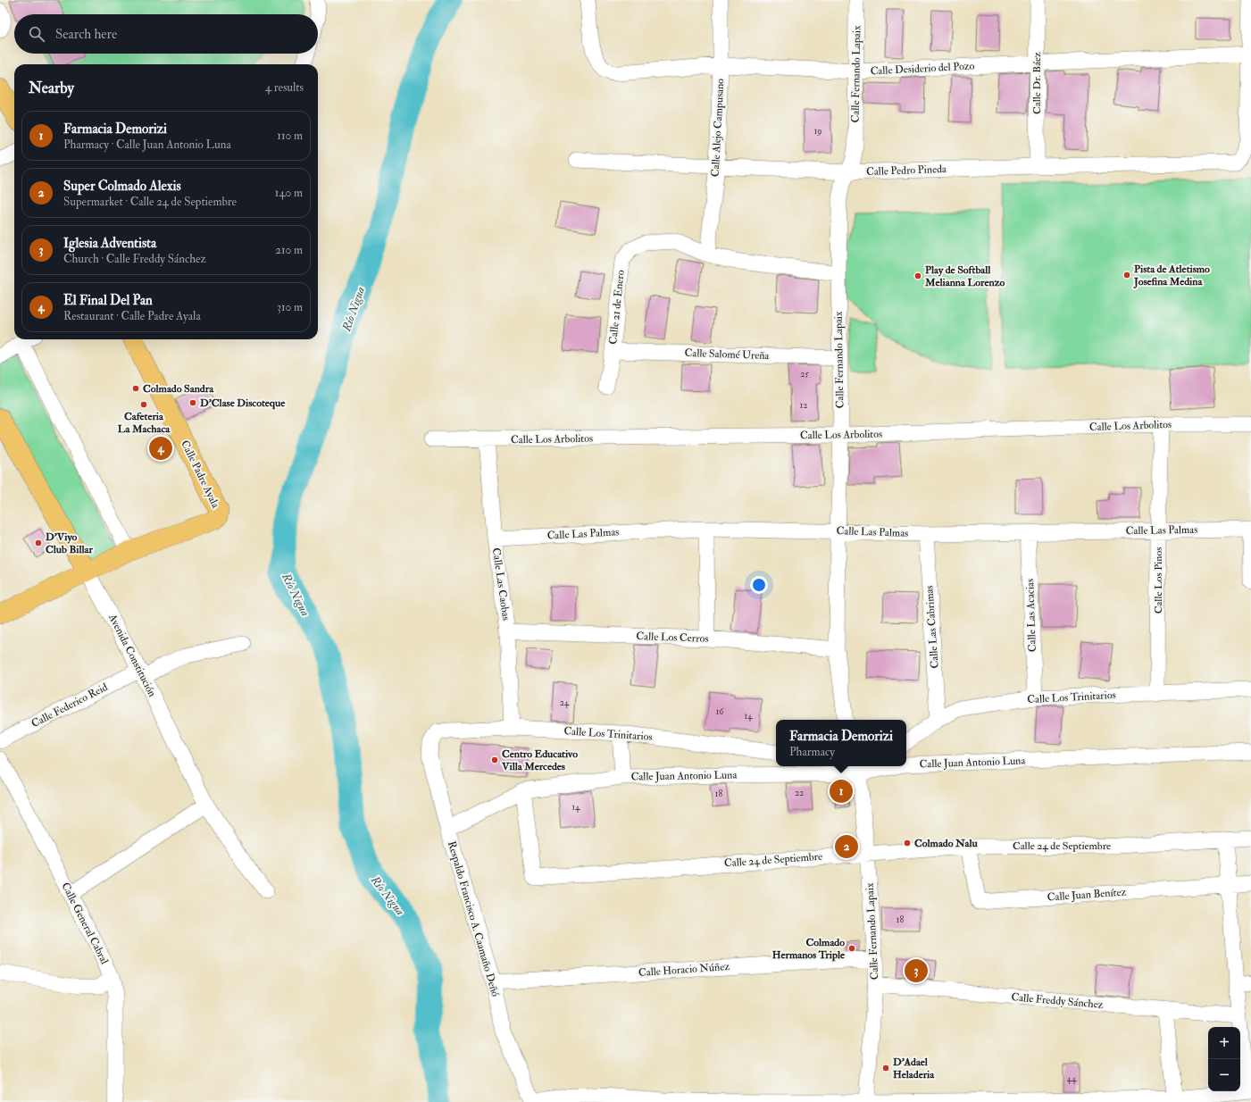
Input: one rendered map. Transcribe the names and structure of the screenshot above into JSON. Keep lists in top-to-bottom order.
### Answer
{
  "streets": {
    "main road": ["Calle Padre Ayala", "Avenida Constitución"],
    "street": [
      "Calle Desiderio del Pozo",
      "Calle Fernando Lapaix",
      "Calle Dr. Báez",
      "Calle Alejo Campusano",
      "Calle Pedro Pineda",
      "Calle 21 de Enero",
      "Calle Salomé Ureña",
      "Calle Los Arbolitos",
      "Calle Las Palmas",
      "Calle Los Pinos",
      "Calle Las Caobas",
      "Calle Las Acacias",
      "Calle Las Cabrimas",
      "Calle Los Cerros",
      "Calle Los Trinitarios",
      "Calle Federico Reid",
      "Calle Juan Antonio Luna",
      "Calle 24 de Septiembre",
      "Calle Juan Benítez",
      "Respaldo Francisco A. Caamaño Deñó",
      "Calle General Cabral",
      "Calle Horacio Núñez",
      "Calle Freddy Sánchez"
    ]
  },
  "crossings": [
    ["Calle Desiderio del Pozo", "Calle Fernando Lapaix"],
    ["Calle Desiderio del Pozo", "Calle Dr. Báez"],
    ["Calle Desiderio del Pozo", "Calle Alejo Campusano"],
    ["Calle Desiderio del Pozo", "Calle Pedro Pineda"],
    ["Calle Fernando Lapaix", "Calle Pedro Pineda"],
    ["Calle Fernando Lapaix", "Calle 21 de Enero"],
    ["Calle Fernando Lapaix", "Calle Salomé Ureña"],
    ["Calle Fernando Lapaix", "Calle Los Arbolitos"],
    ["Calle Fernando Lapaix", "Calle Las Palmas"],
    ["Calle Fernando Lapaix", "Calle Los Cerros"],
    ["Calle Fernando Lapaix", "Calle Juan Antonio Luna"],
    ["Calle Fernando Lapaix", "Calle 24 de Septiembre"],
    ["Calle Fernando Lapaix", "Calle Horacio Núñez"],
    ["Calle Fernando Lapaix", "Calle Freddy Sánchez"],
    ["Calle Dr. Báez", "Calle Pedro Pineda"],
    ["Calle Alejo Campusano", "Calle Pedro Pineda"],
    ["Calle Alejo Campusano", "Calle 21 de Enero"],
    ["Calle 21 de Enero", "Calle Salomé Ureña"],
    ["Calle Los Arbolitos", "Calle Los Pinos"],
    ["Calle Los Arbolitos", "Calle Las Caobas"],
    ["Calle Las Palmas", "Calle Los Pinos"],
    ["Calle Las Palmas", "Calle Las Caobas"],
    ["Calle Las Palmas", "Calle Las Acacias"],
    ["Calle Las Palmas", "Calle Las Cabrimas"],
    ["Calle Los Pinos", "Calle Los Trinitarios"],
    ["Calle Las Caobas", "Calle Los Cerros"],
    ["Calle Las Caobas", "Calle Los Trinitarios"],
    ["Calle Las Acacias", "Calle Los Trinitarios"],
    ["Calle Las Cabrimas", "Calle Los Trinitarios"],
    ["Avenida Constitución", "Calle Federico Reid"],
    ["Calle Los Trinitarios", "Respaldo Francisco A. Caamaño Deñó"],
    ["Calle Juan Antonio Luna", "Calle 24 de Septiembre"],
    ["Calle Juan Antonio Luna", "Respaldo Francisco A. Caamaño Deñó"],
    ["Calle 24 de Septiembre", "Calle Juan Benítez"],
    ["Respaldo Francisco A. Caamaño Deñó", "Calle Horacio Núñez"]
  ],
  "water": ["Río Nigua"],
  "places": [
    "Pista de Atletismo Josefina Medina",
    "Play de Softball Melianna Lorenzo",
    "Colmado Sandra",
    "D'Clase Discoteque",
    "Cafeteria La Machaca",
    "D'Viyo Club Billar",
    "Centro Educativo Villa Mercedes",
    "Colmado Nalu",
    "Colmado Hermanos Triple",
    "D'Adael Heladeria"
  ],
  "house_numbers": [
    "19",
    "25",
    "12",
    "24",
    "16",
    "14",
    "22",
    "18",
    "14",
    "18",
    "44"
  ],
  "page": {
    "search": "Search here",
    "heading": ["Nearby", "4 results"],
    "list": [
      {
        "mark": "1",
        "name": "Farmacia Demorizi",
        "note": "Pharmacy · Calle Juan Antonio Luna",
        "value": "110 m"
      },
      {
        "mark": "2",
        "name": "Super Colmado Alexis",
        "note": "Supermarket · Calle 24 de Septiembre",
        "value": "140 m"
      },
      {
        "mark": "3",
        "name": "Iglesia Adventista",
        "note": "Church · Calle Freddy Sánchez",
        "value": "210 m"
      },
      {
        "mark": "4",
        "name": "El Final Del Pan",
        "note": "Restaurant · Calle Padre Ayala",
        "value": "310 m"
      }
    ],
    "pins": [
      "4",
      "1",
      "2",
      "3"
    ],
    "popup": ["Farmacia Demorizi", "Pharmacy"],
    "map_buttons": ["+", "−"]
  }
}
